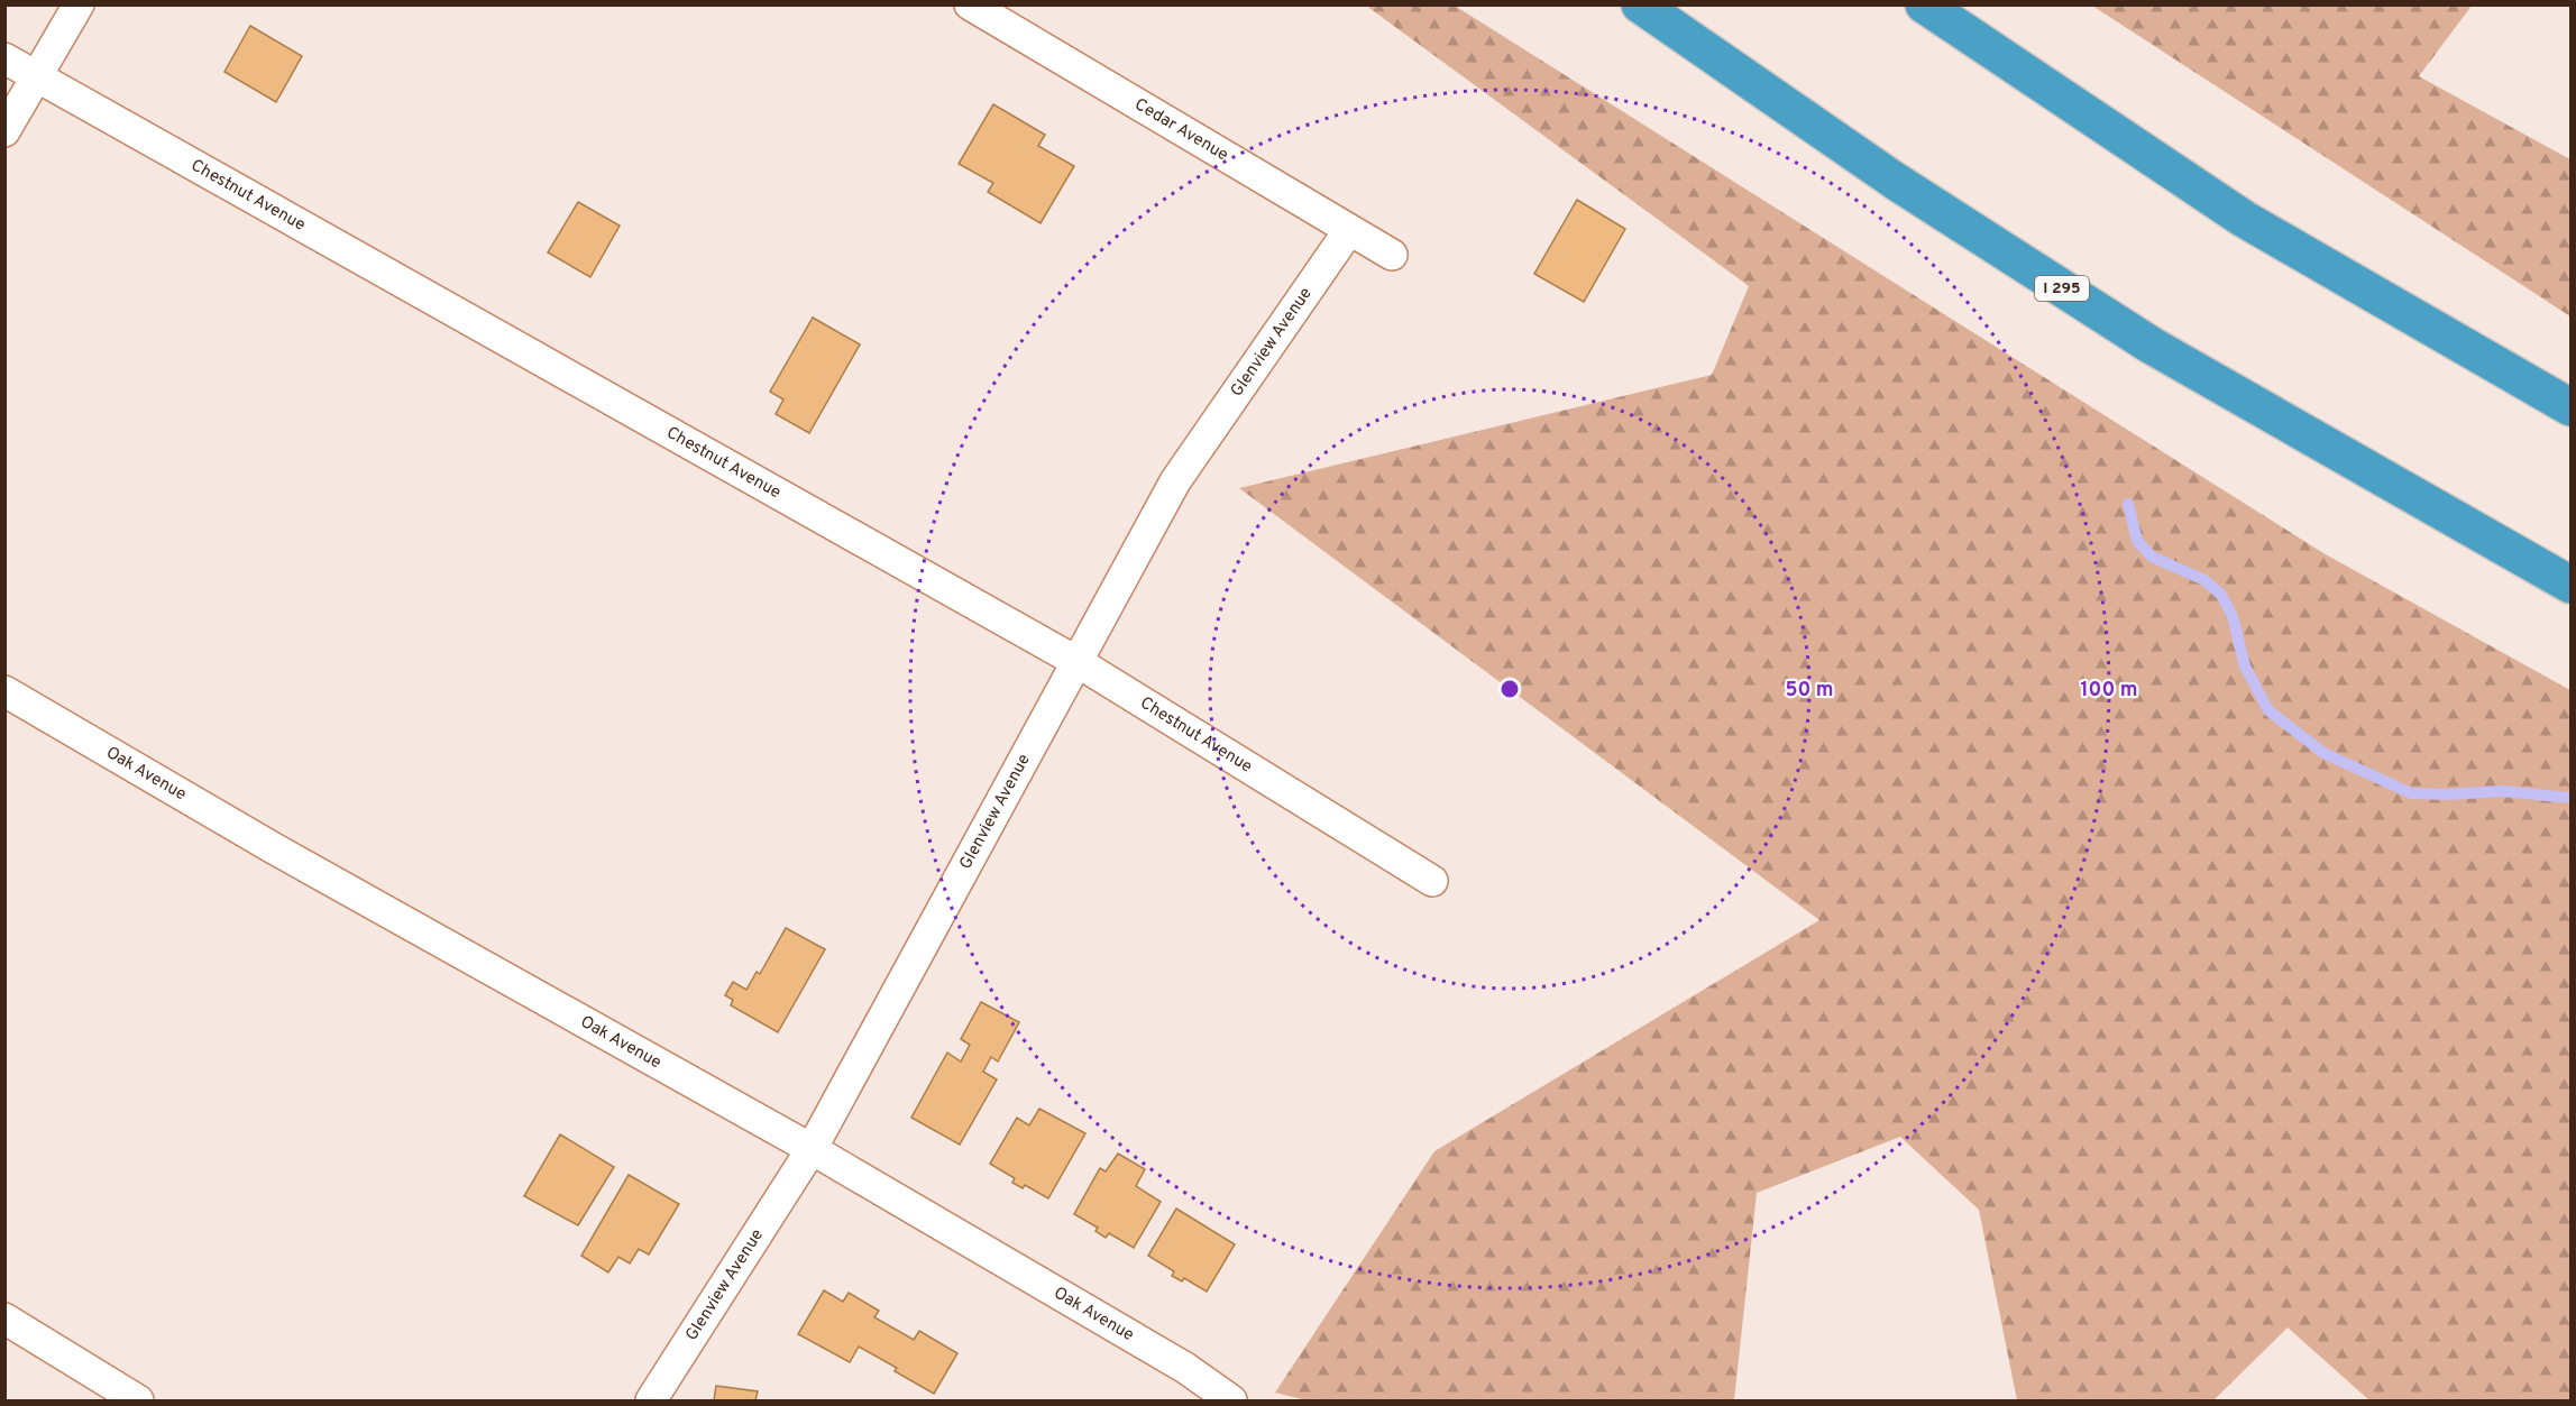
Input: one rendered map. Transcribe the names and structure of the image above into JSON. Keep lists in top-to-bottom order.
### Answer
{
  "streets": {
    "highway": ["I 295"],
    "street": [
      "Cedar Avenue",
      "Chestnut Avenue",
      "Glenview Avenue",
      "Oak Avenue"
    ]
  },
  "crossings": [
    ["Cedar Avenue", "Glenview Avenue"],
    ["Chestnut Avenue", "Glenview Avenue"],
    ["Glenview Avenue", "Oak Avenue"]
  ],
  "rings": ["50 m", "100 m"]
}
